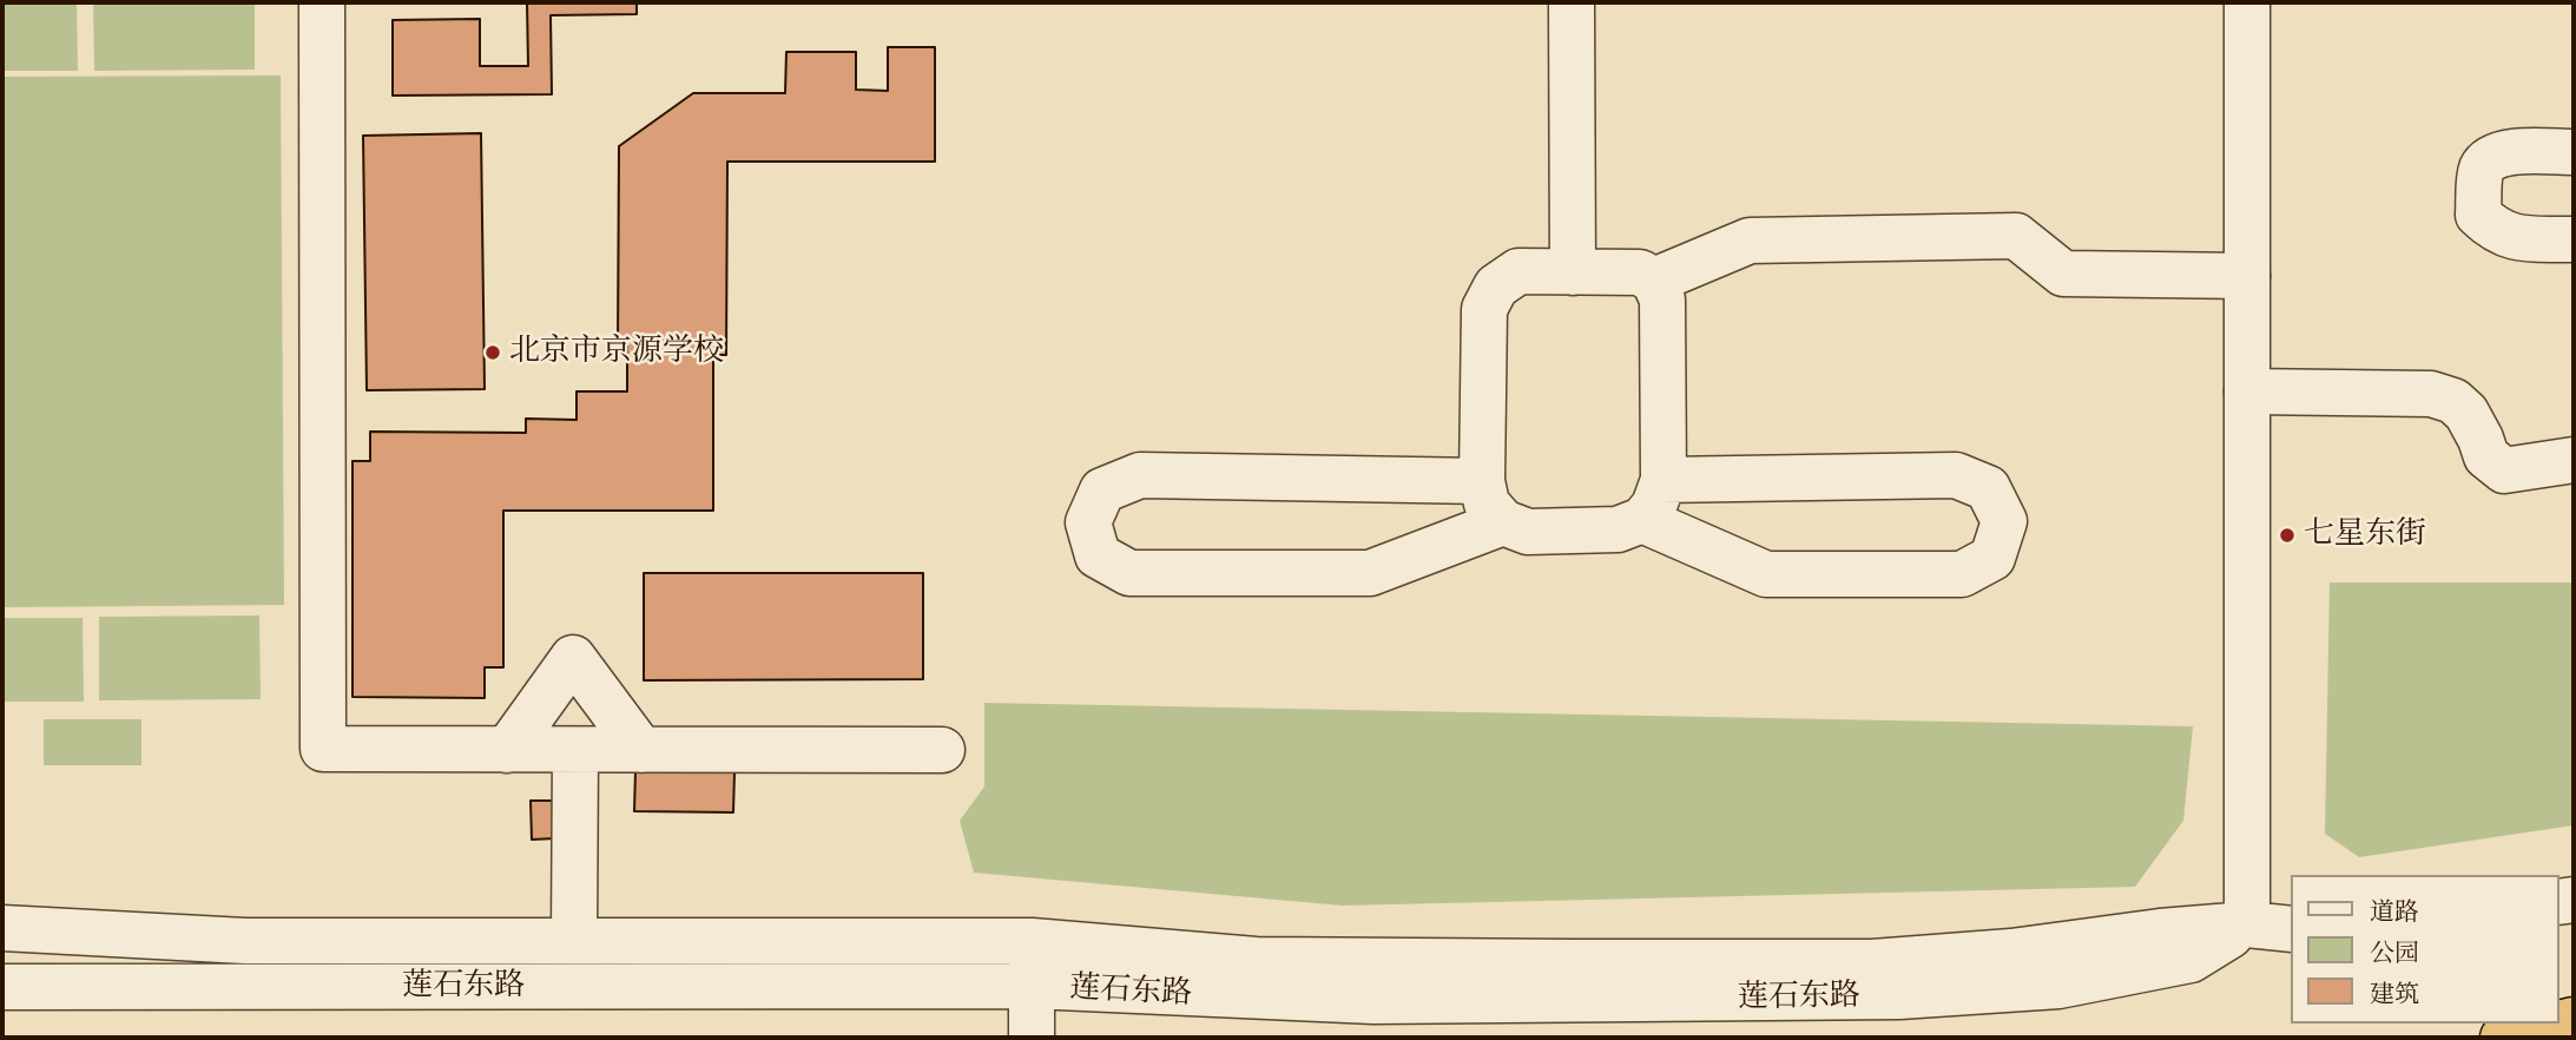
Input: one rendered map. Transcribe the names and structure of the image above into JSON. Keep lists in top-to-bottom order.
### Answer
{
  "streets": {
    "street": ["莲石东路"]
  },
  "places": ["北京市京源学校", "七星东街"],
  "legend": ["道路", "公园", "建筑"]
}
